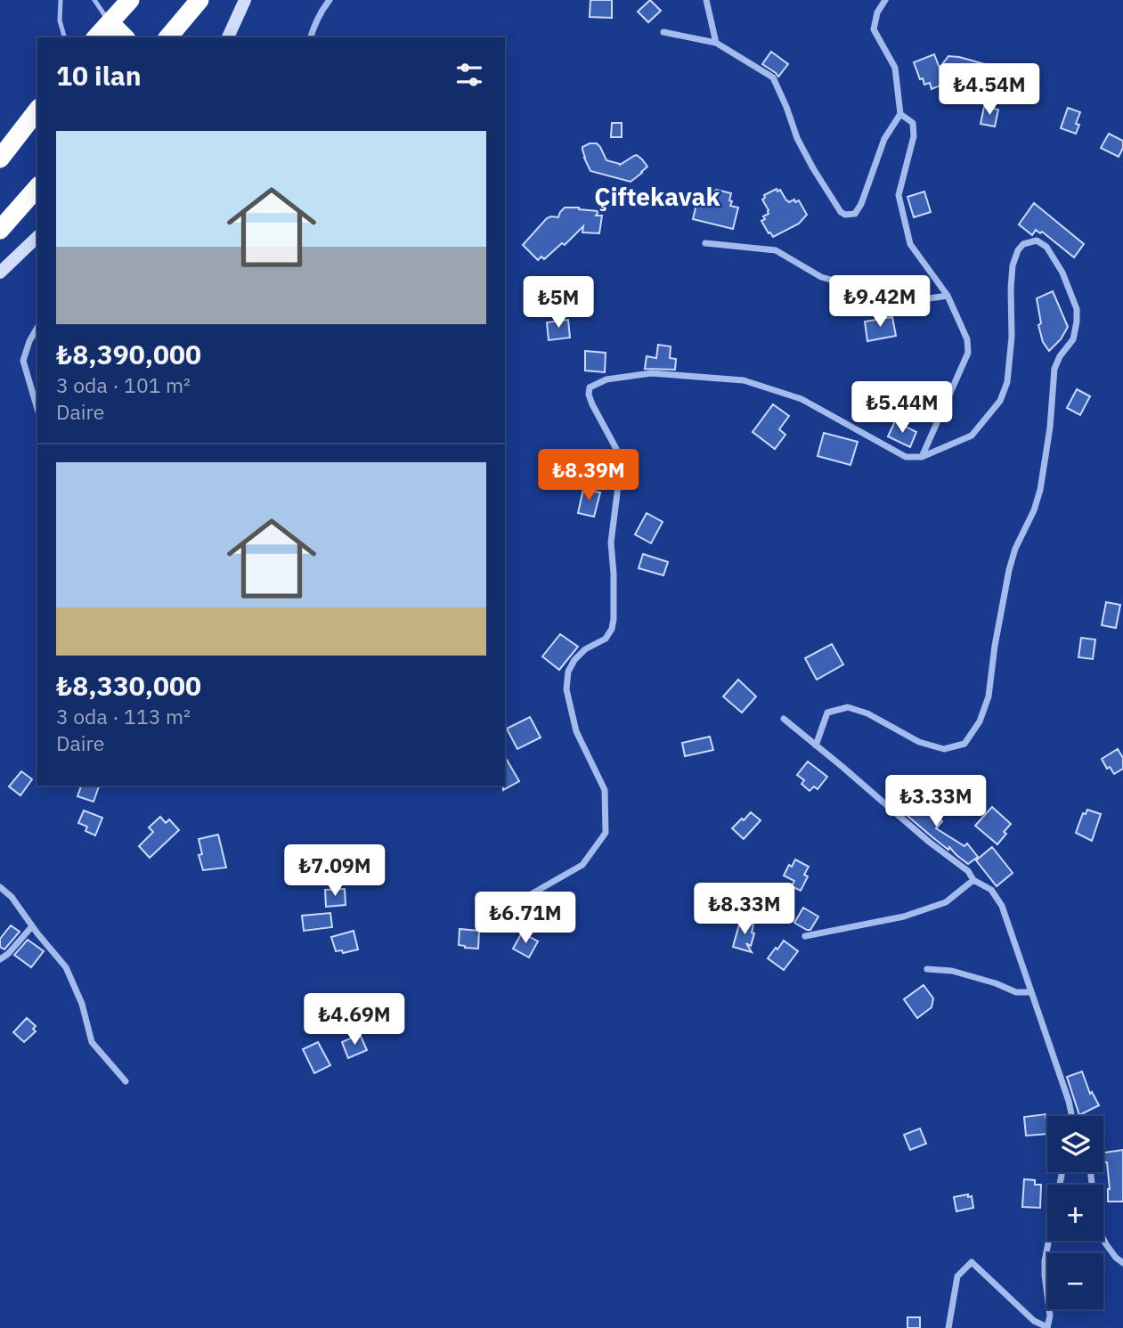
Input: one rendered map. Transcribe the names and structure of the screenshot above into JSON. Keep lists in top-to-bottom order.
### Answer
{
  "districts": ["Çiftekavak"],
  "page": {
    "heading": "10 ilan",
    "price": [
      "₺4.54M",
      "₺9.42M",
      "₺5M",
      "₺5.44M",
      "₺8.39M",
      "₺3.33M",
      "₺7.09M",
      "₺8.33M",
      "₺6.71M",
      "₺4.69M"
    ],
    "list": [
      {
        "name": "₺8,390,000",
        "note": "3 oda · 101 m² · Daire"
      },
      {
        "name": "₺8,330,000",
        "note": "3 oda · 113 m² · Daire"
      }
    ],
    "map_buttons": ["+", "−"]
  }
}
